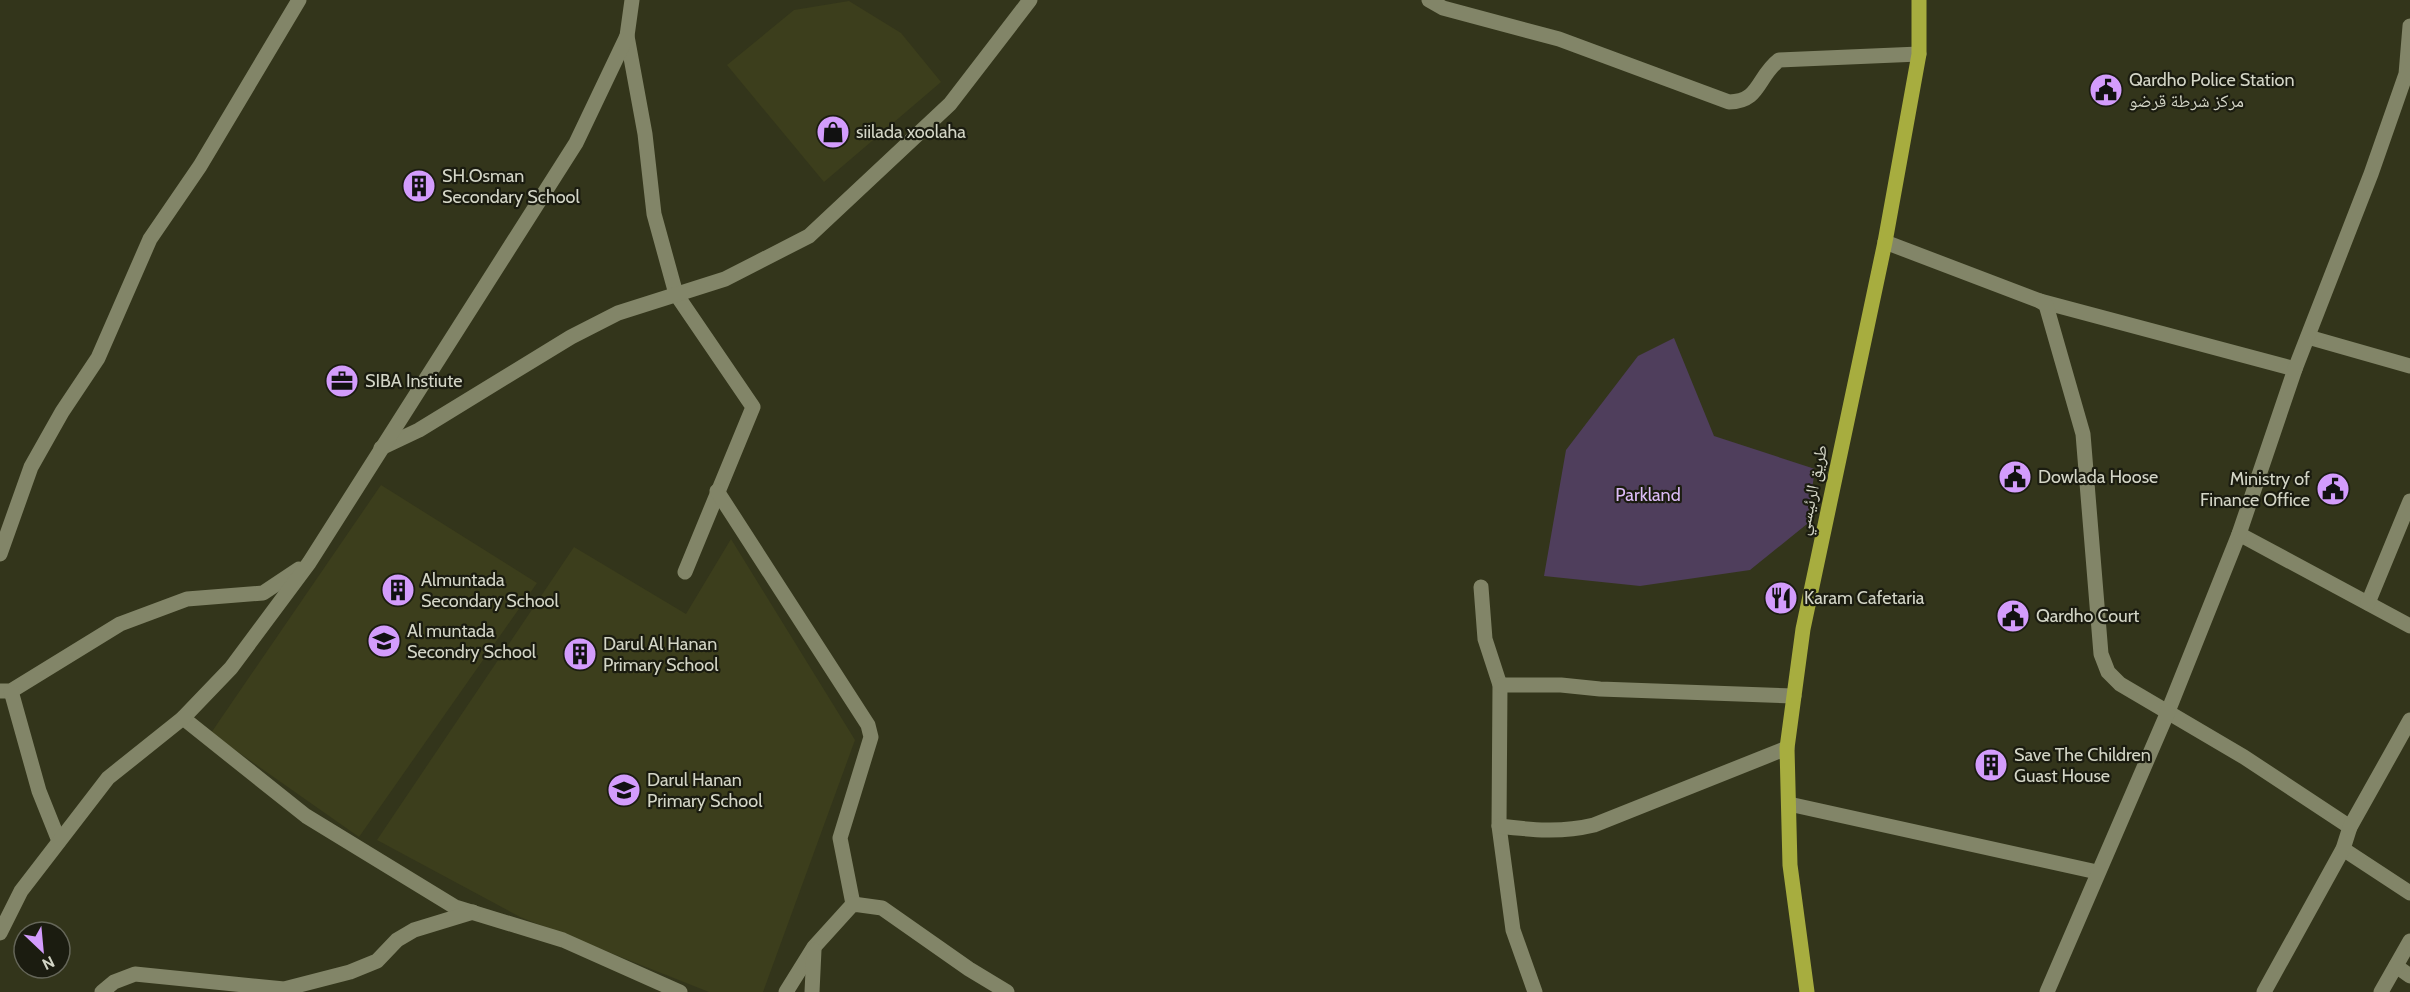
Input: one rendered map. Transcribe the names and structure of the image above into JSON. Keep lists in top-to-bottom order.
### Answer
{
  "streets": {
    "main road": ["طريق الرئيسي"]
  },
  "parks": ["Parkland"],
  "places": {
    "public building": [
      "Qardho Police Station مركز شرطة قرضو",
      "Dowlada Hoose",
      "Ministry of Finance Office",
      "Qardho Court"
    ],
    "shop": ["siilada xoolaha"],
    "building": [
      "SH.Osman Secondary School",
      "Almuntada Secondary School",
      "Darul Al Hanan Primary School",
      "Save The Children Guast House"
    ],
    "office": ["SIBA Instiute"],
    "restaurant": ["Karam Cafetaria"],
    "school or university": ["Al muntada Secondry School", "Darul Hanan Primary School"]
  },
  "north": "bottom right"
}
